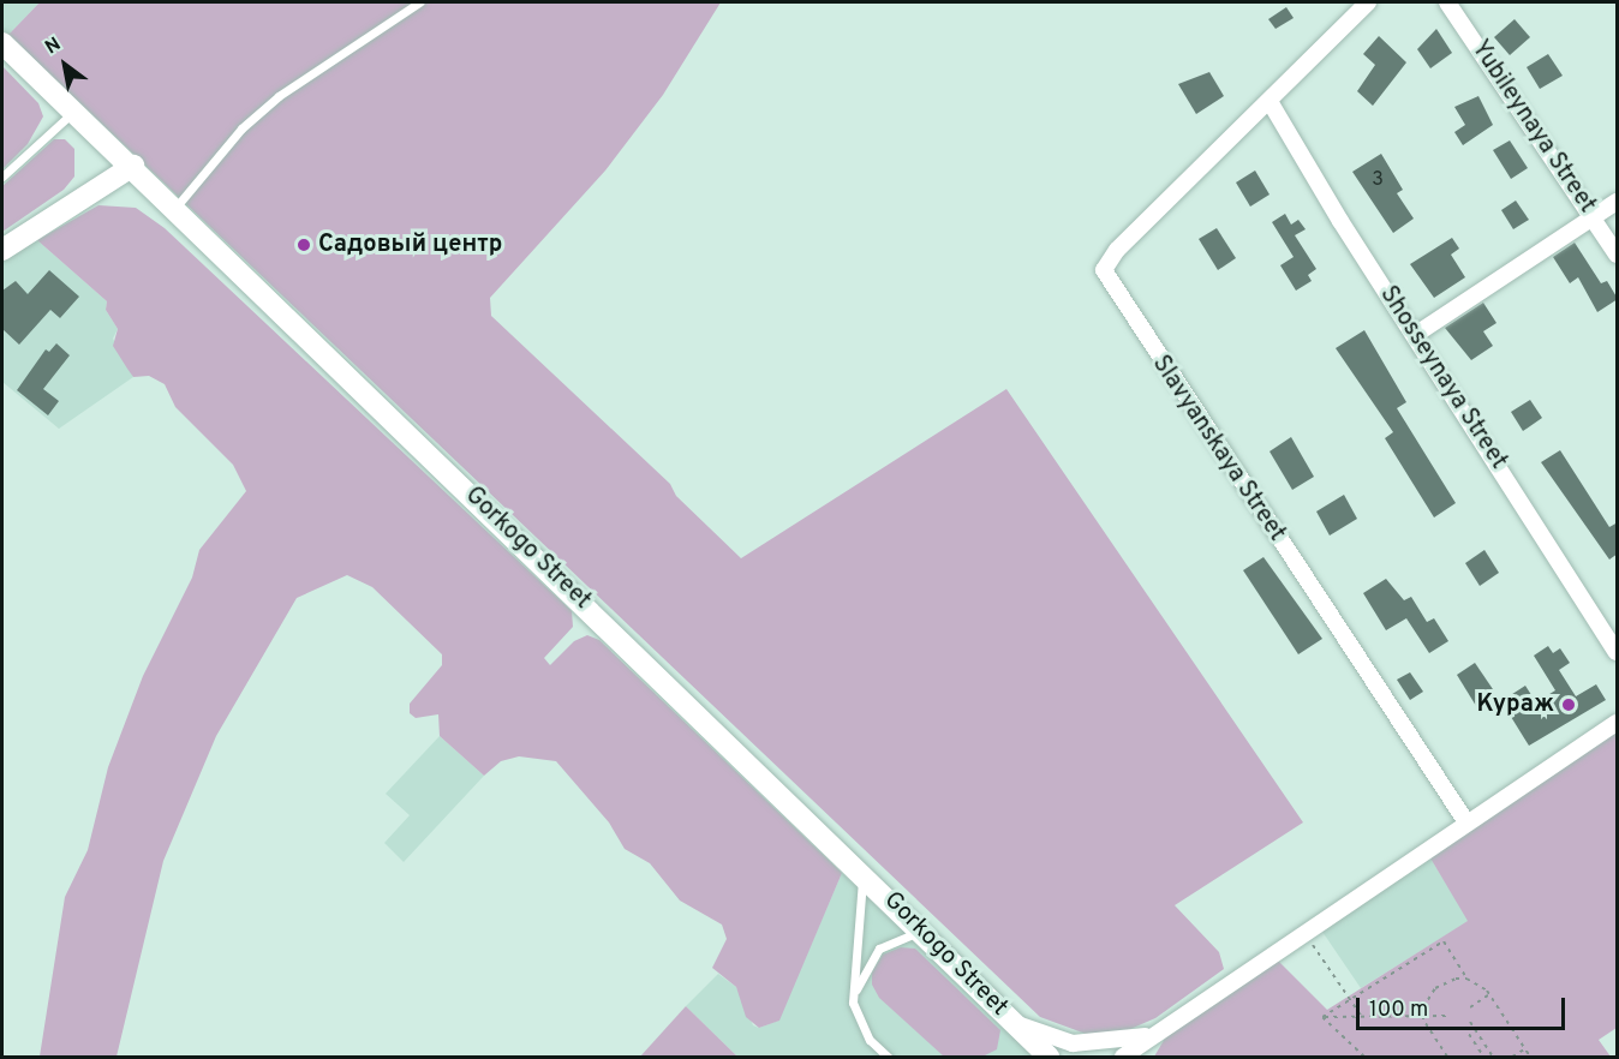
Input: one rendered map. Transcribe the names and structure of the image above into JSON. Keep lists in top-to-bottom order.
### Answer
{
  "streets": {
    "main road": ["Gorkogo Street"],
    "street": ["Yubileynaya Street", "Shosseynaya Street", "Slavyanskaya Street"]
  },
  "crossings": [
    ["Shosseynaya Street", "Slavyanskaya Street"]
  ],
  "places": ["Садовый центр", "Кураж"],
  "house_numbers": ["3"],
  "scale_bar": "100 m",
  "north": "top left"
}
